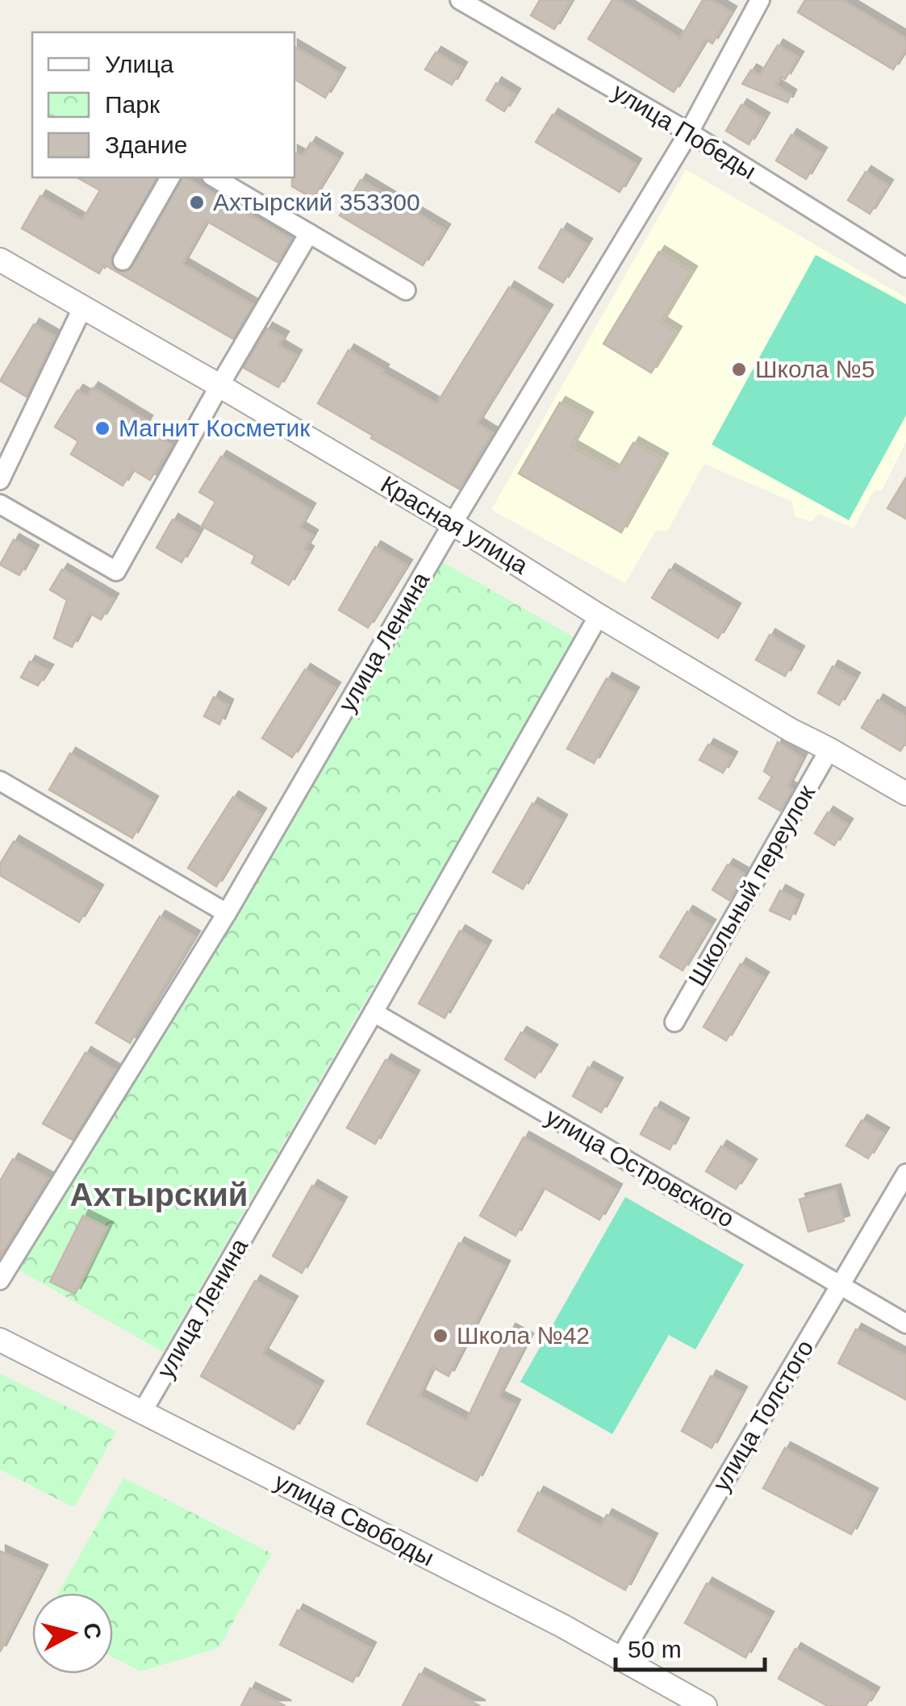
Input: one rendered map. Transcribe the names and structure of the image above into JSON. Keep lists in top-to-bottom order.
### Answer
{
  "streets": {
    "street": [
      "улица Победы",
      "Красная улица",
      "улица Ленина",
      "Школьный переулок",
      "улица Островского",
      "улица Толстого",
      "улица Свободы"
    ]
  },
  "crossings": [
    ["улица Победы", "улица Ленина"],
    ["Красная улица", "улица Ленина"],
    ["Красная улица", "Школьный переулок"],
    ["улица Ленина", "улица Островского"],
    ["улица Ленина", "улица Свободы"],
    ["улица Островского", "улица Толстого"],
    ["улица Толстого", "улица Свободы"]
  ],
  "districts": ["Ахтырский"],
  "places": [
    "Ахтырский 353300",
    "Школа №5",
    "Магнит Косметик",
    "Школа №42"
  ],
  "legend": ["Улица", "Парк", "Здание"],
  "scale_bar": "50 m",
  "north": "right"
}
